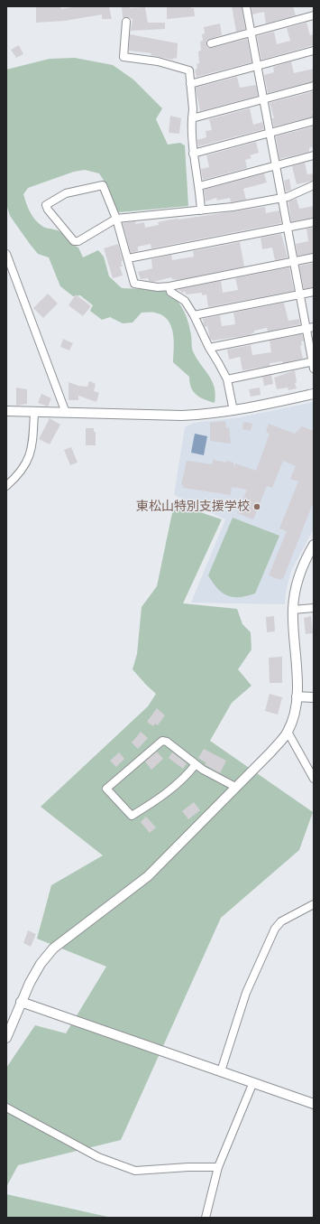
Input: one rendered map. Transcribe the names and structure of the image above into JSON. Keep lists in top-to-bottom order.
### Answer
{
  "places": ["東松山特別支援学校"]
}
